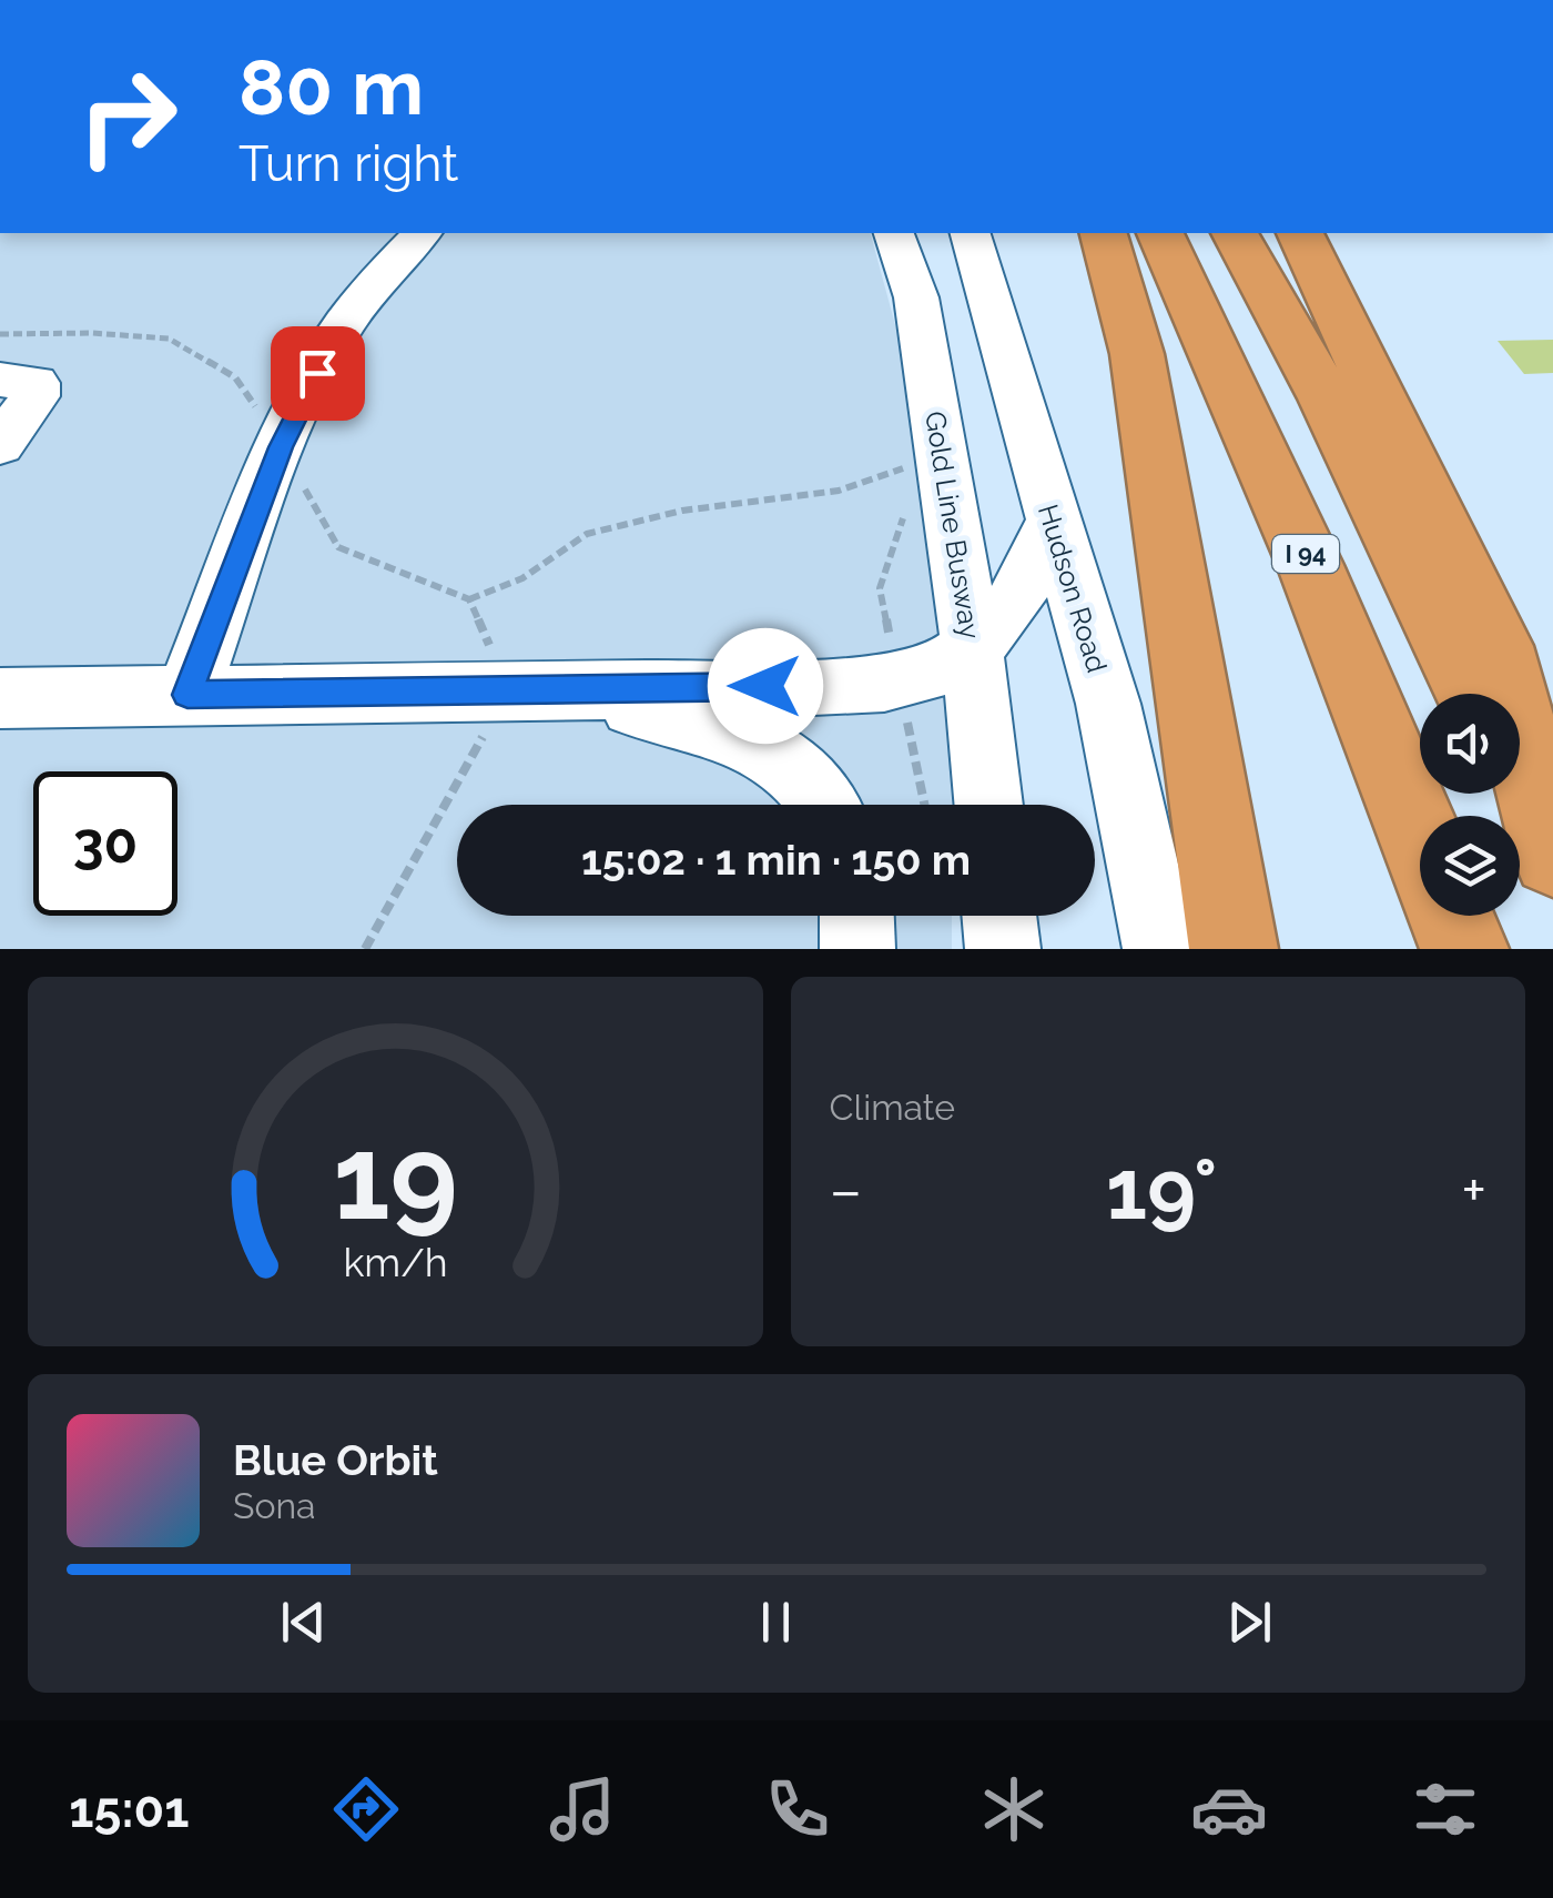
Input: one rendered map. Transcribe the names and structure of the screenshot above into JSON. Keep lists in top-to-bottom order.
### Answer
{
  "streets": {
    "highway": ["I 94"],
    "street": ["Gold Line Busway", "Hudson Road"]
  },
  "page": {
    "turn": ["80 m", "Turn right"],
    "limit": "30",
    "trip": "15:02 · 1 min · 150 m",
    "tile": "Climate",
    "heat": ["−", "19°", "+"],
    "song": ["Blue Orbit", "Sona"],
    "tabs": "15:01",
    "gauge": ["19", "km/h"]
  }
}
